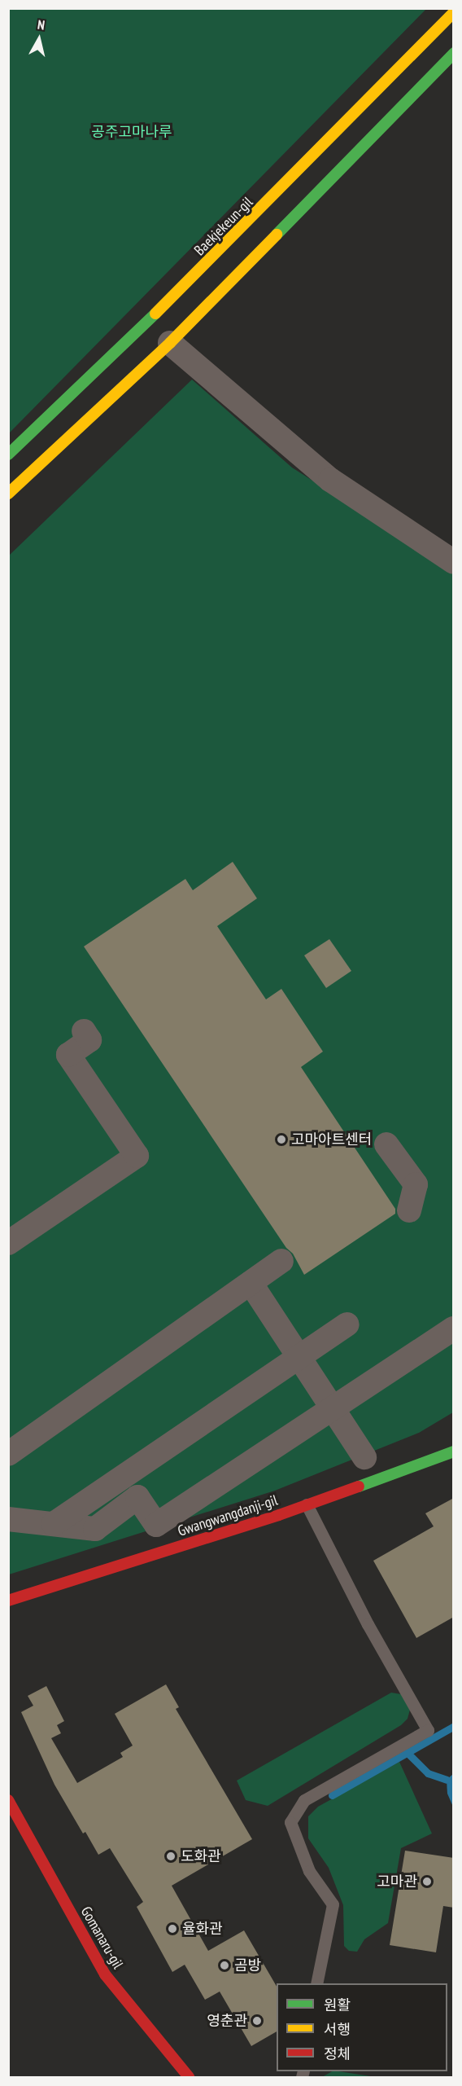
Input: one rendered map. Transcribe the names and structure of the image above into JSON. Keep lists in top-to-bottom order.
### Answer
{
  "streets": {
    "main road": ["Baekjekeun-gil", "Gwangwangdanji-gil", "Gomanaru-gil"]
  },
  "parks": ["공주고마나루"],
  "places": [
    "고마아트센터",
    "도화관",
    "고마관",
    "율화관",
    "곰방",
    "영춘관"
  ],
  "legend": ["원활", "서행", "정체"],
  "north": "top"
}
